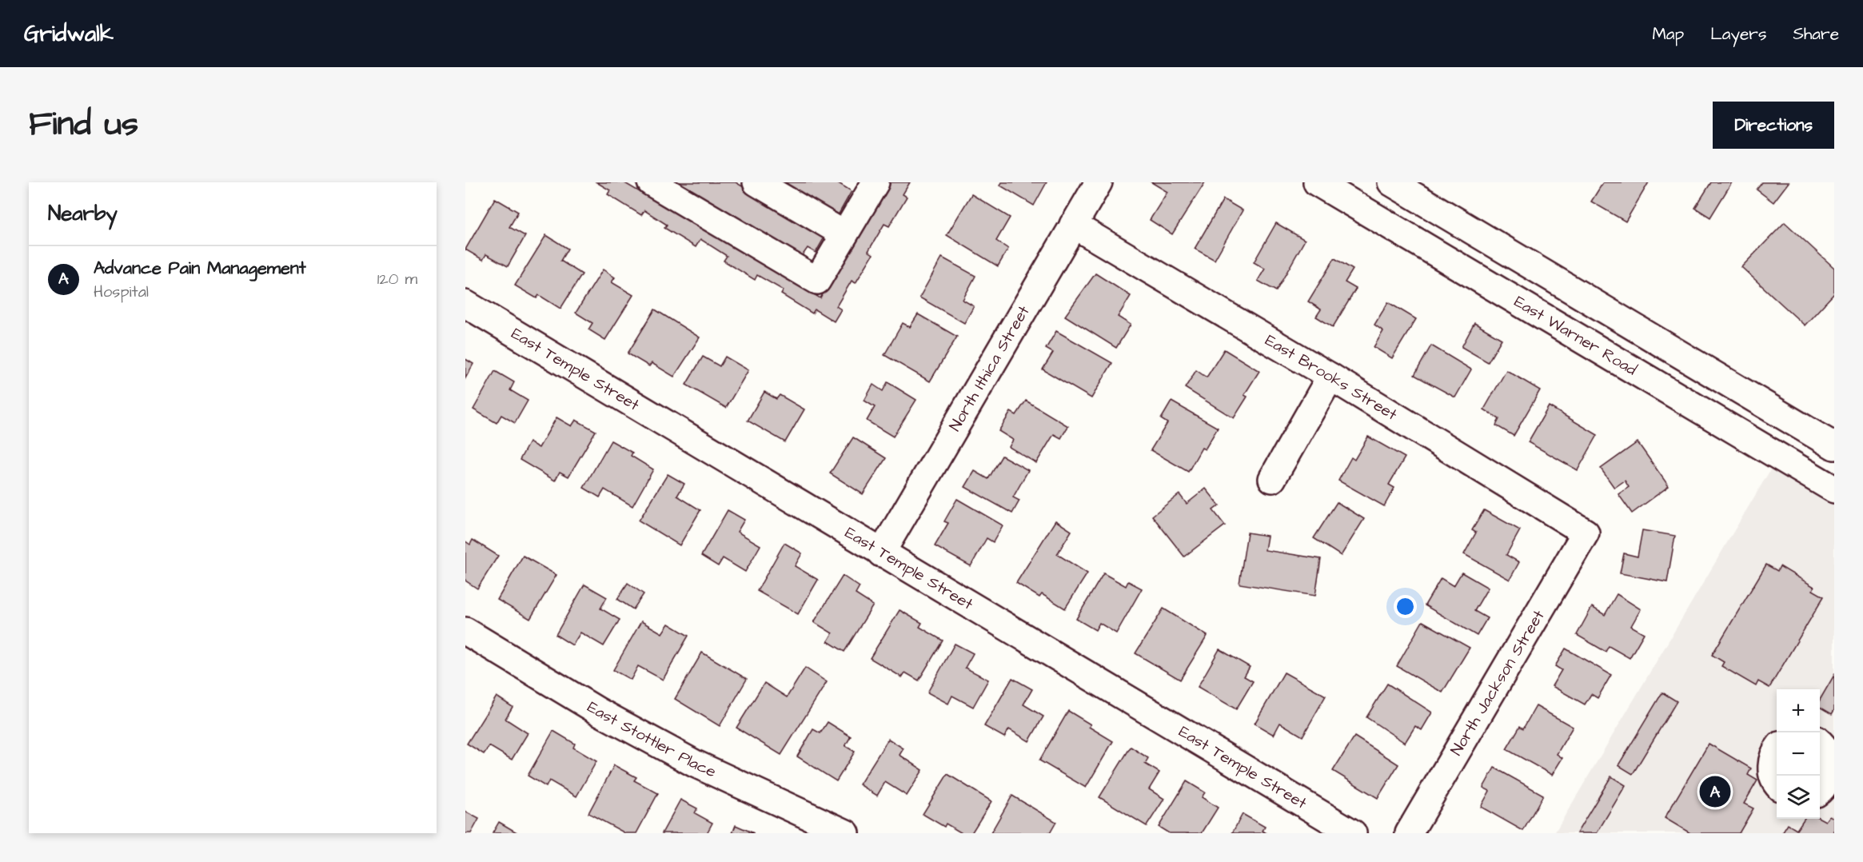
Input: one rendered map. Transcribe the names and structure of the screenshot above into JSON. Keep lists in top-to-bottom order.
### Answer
{
  "streets": {
    "street": [
      "East Warner Road",
      "North Ithica Street",
      "East Temple Street",
      "East Brooks Street",
      "North Jackson Street",
      "East Stottler Place"
    ]
  },
  "crossings": [
    ["North Ithica Street", "East Temple Street"],
    ["North Ithica Street", "East Brooks Street"],
    ["East Brooks Street", "North Jackson Street"]
  ],
  "page": {
    "header": "Gridwalk",
    "nav": ["Map", "Layers", "Share"],
    "title": "Find us",
    "buttons": "Directions",
    "heading": "Nearby",
    "list": [
      {
        "mark": "A",
        "name": "Advance Pain Management",
        "note": "Hospital",
        "value": "120 m"
      }
    ],
    "map_buttons": ["+", "−"],
    "pins": "A"
  }
}
